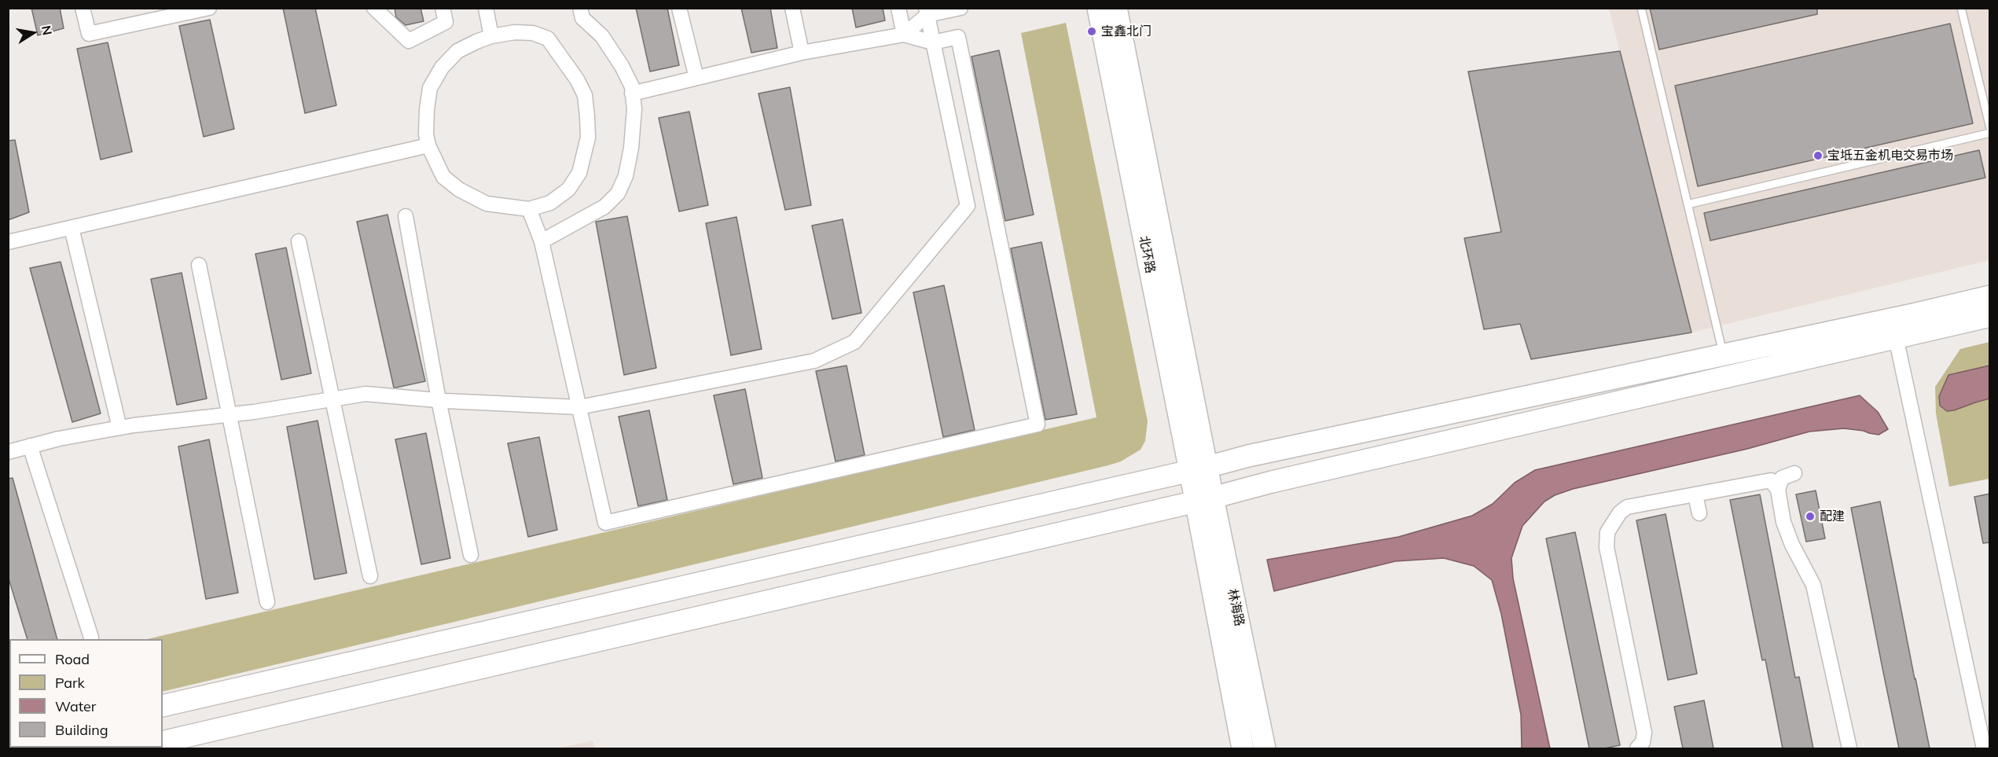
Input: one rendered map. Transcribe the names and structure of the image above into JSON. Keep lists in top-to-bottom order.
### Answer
{
  "streets": {
    "main road": ["北环路", "林海路"]
  },
  "crossings": [
    ["北环路", "林海路"]
  ],
  "places": ["宝鑫北门", "宝坻五金机电交易市场", "配建"],
  "legend": [
    "Road",
    "Park",
    "Water",
    "Building"
  ],
  "north": "right"
}
